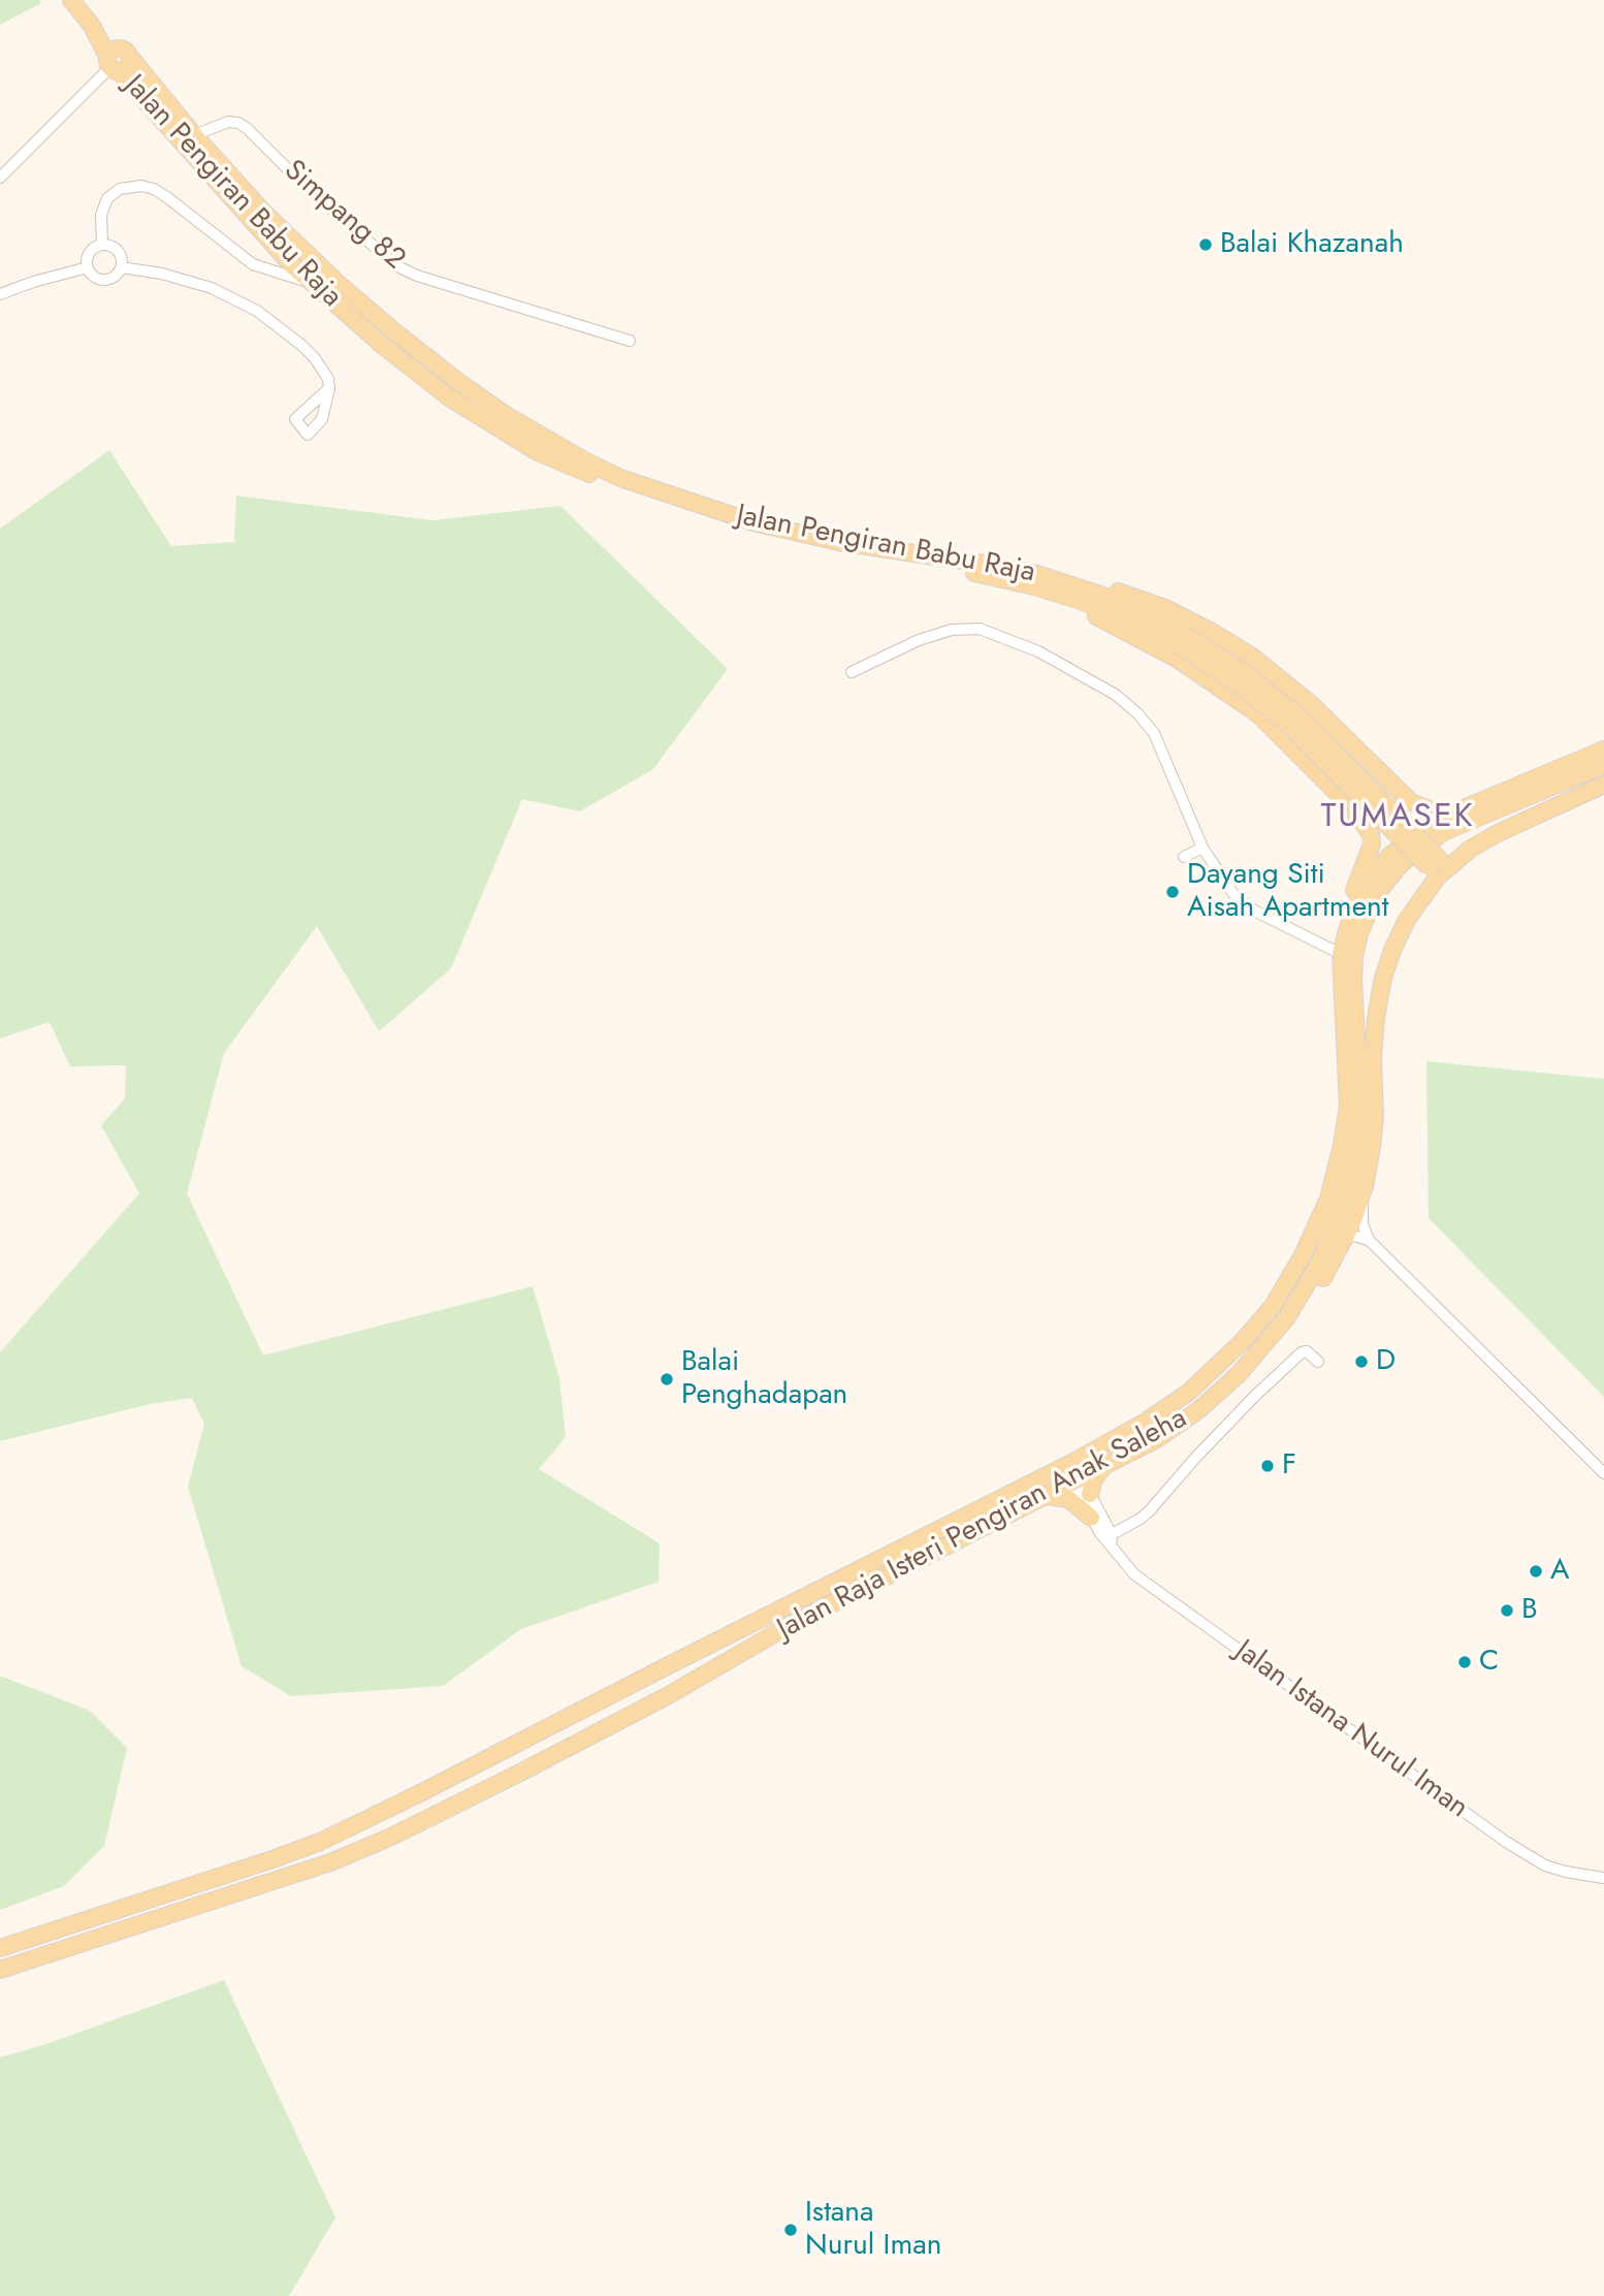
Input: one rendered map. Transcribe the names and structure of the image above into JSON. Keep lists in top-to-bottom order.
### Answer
{
  "streets": {
    "main road": ["Jalan Pengiran Babu Raja", "Jalan Raja Isteri Pengiran Anak Saleha"],
    "street": ["Simpang 82", "Jalan Istana Nurul Iman"]
  },
  "crossings": [
    ["Jalan Pengiran Babu Raja", "Simpang 82"],
    ["Jalan Raja Isteri Pengiran Anak Saleha", "Jalan Istana Nurul Iman"]
  ],
  "districts": ["TUMASEK"],
  "places": [
    "Balai Khazanah",
    "Dayang Siti Aisah Apartment",
    "D",
    "Balai Penghadapan",
    "F",
    "A",
    "B",
    "C",
    "Istana Nurul Iman"
  ]
}
